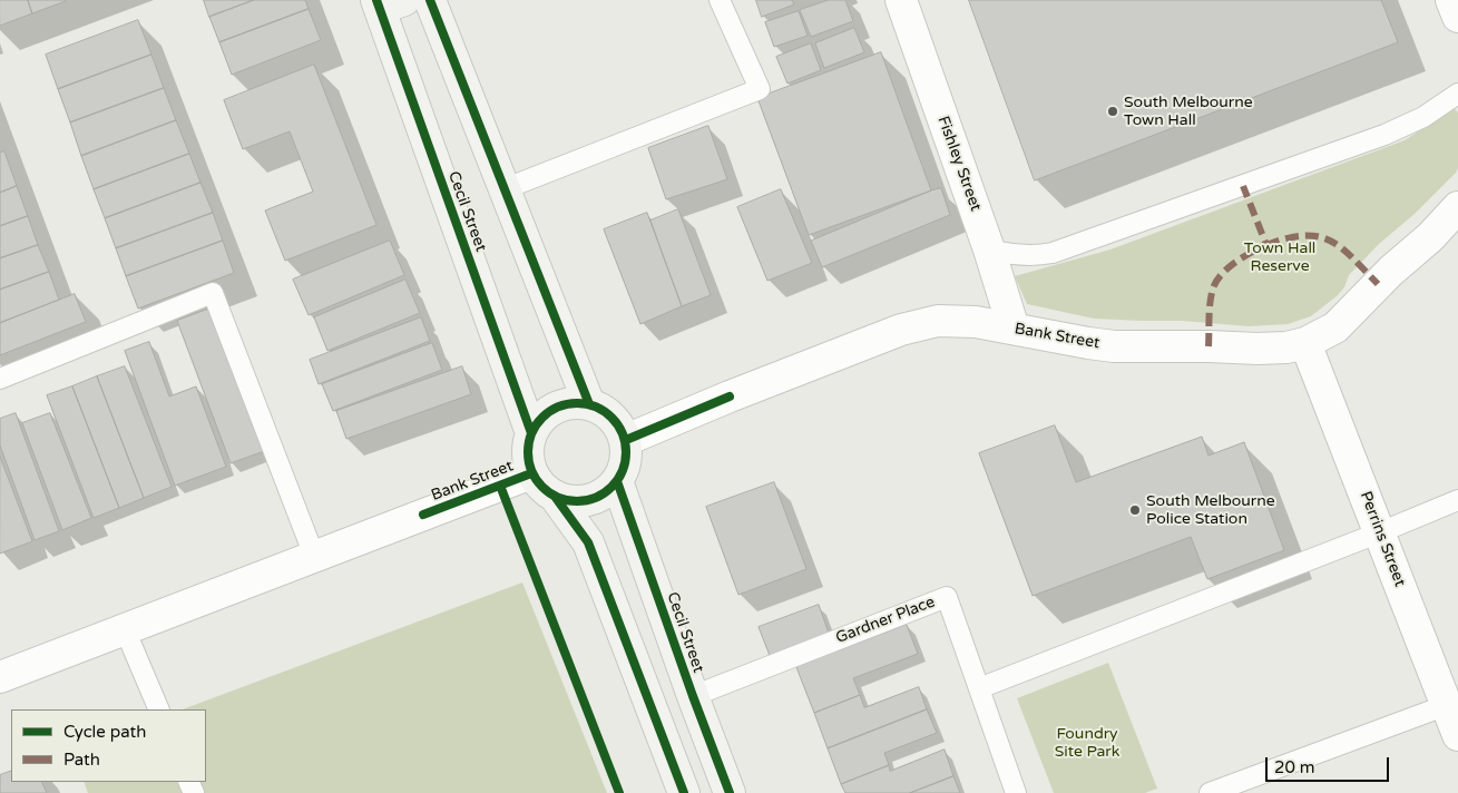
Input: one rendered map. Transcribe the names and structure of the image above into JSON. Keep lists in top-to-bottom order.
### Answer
{
  "streets": {
    "street": [
      "Fishley Street",
      "Cecil Street",
      "Bank Street",
      "Perrins Street"
    ],
    "lane": ["Gardner Place"]
  },
  "crossings": [
    ["Fishley Street", "Bank Street"],
    ["Cecil Street", "Bank Street"],
    ["Cecil Street", "Gardner Place"],
    ["Bank Street", "Perrins Street"]
  ],
  "parks": ["Town Hall Reserve", "Foundry Site Park"],
  "places": ["South Melbourne Town Hall", "South Melbourne Police Station"],
  "legend": ["Cycle path", "Path"],
  "scale_bar": "20 m"
}
